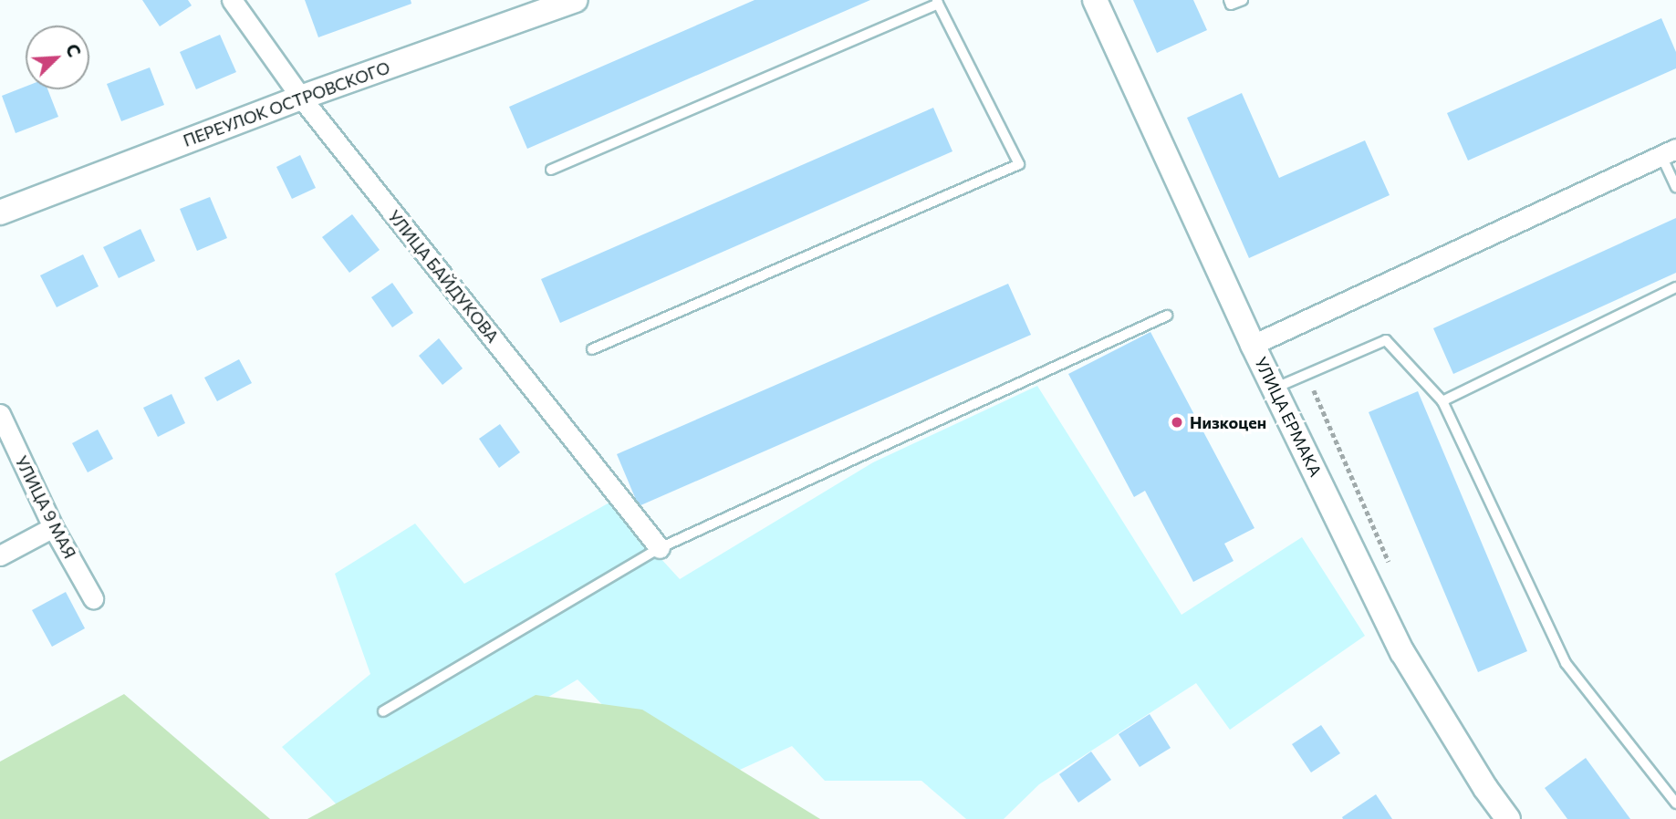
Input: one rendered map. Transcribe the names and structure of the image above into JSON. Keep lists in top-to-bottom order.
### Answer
{
  "streets": {
    "street": [
      "ПЕРЕУЛОК ОСТРОВСКОГО",
      "УЛИЦА БАЙДУКОВА",
      "УЛИЦА ЕРМАКА",
      "УЛИЦА 9 МАЯ"
    ]
  },
  "crossings": [
    ["ПЕРЕУЛОК ОСТРОВСКОГО", "УЛИЦА БАЙДУКОВА"]
  ],
  "places": ["Низкоцен"],
  "north": "top right"
}
